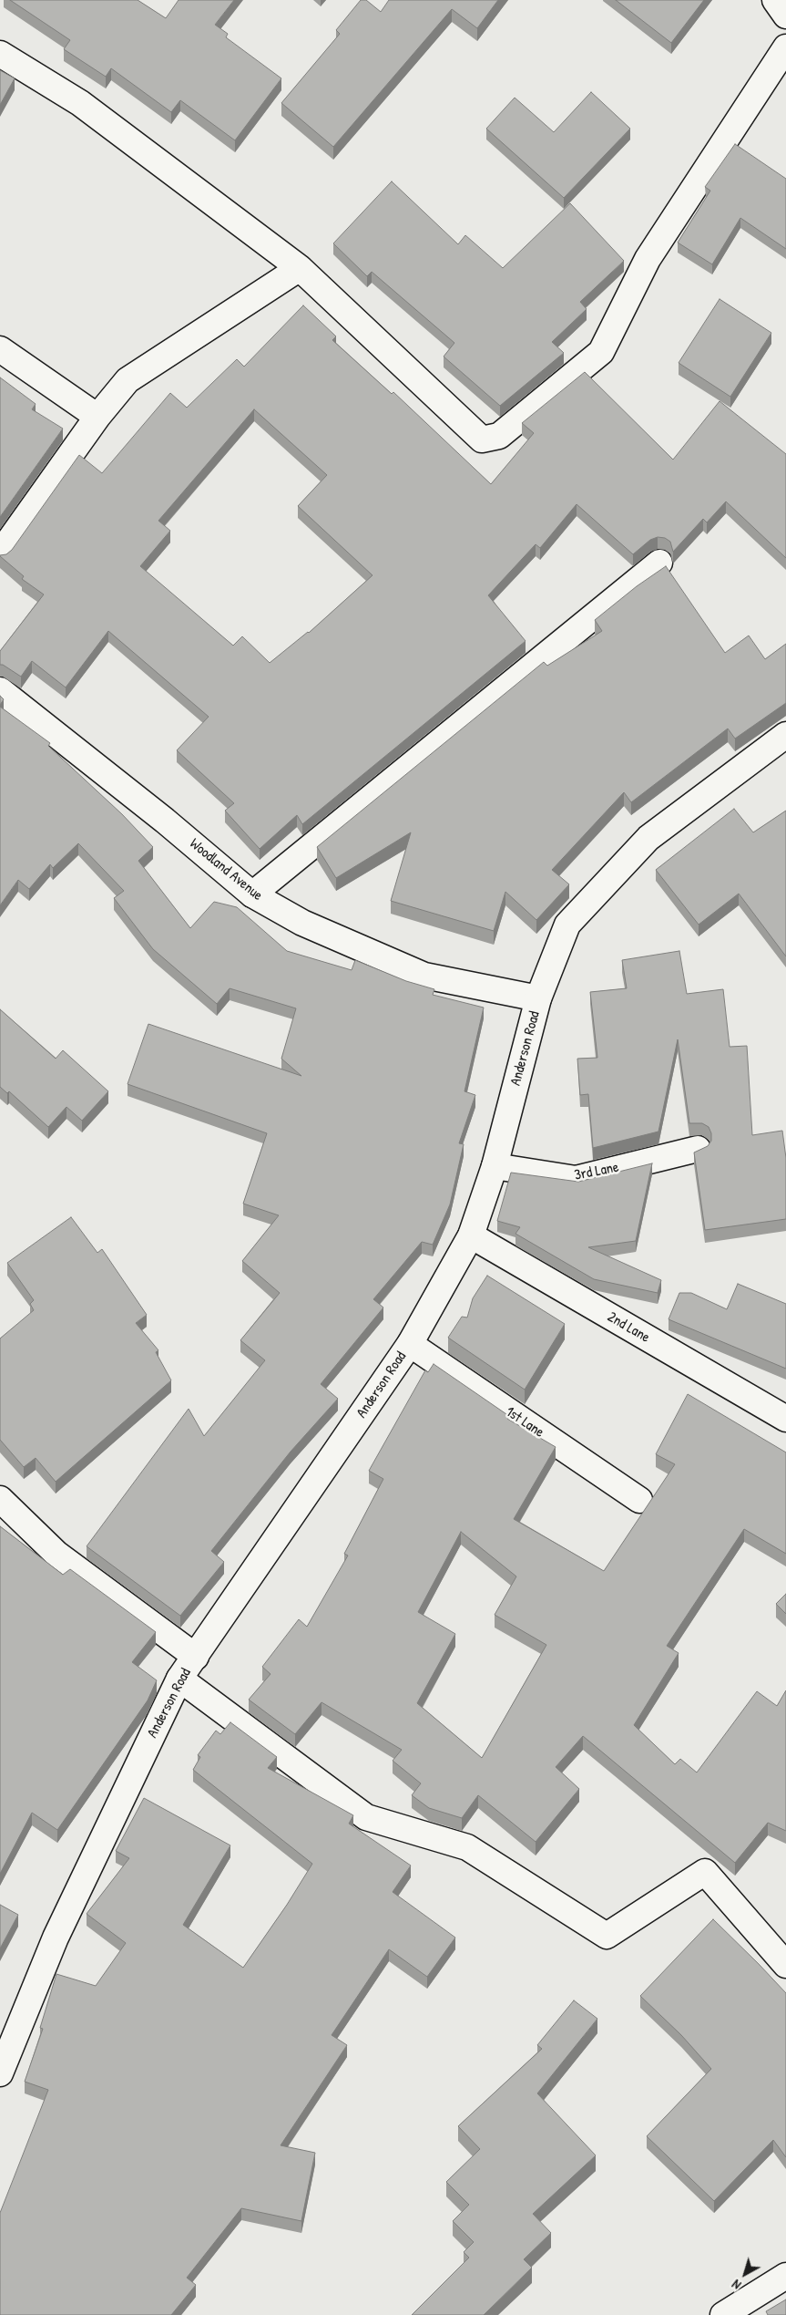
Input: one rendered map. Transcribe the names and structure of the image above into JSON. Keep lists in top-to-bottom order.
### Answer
{
  "streets": {
    "street": [
      "Woodland Avenue",
      "Anderson Road",
      "3rd Lane",
      "2nd Lane",
      "1st Lane"
    ]
  },
  "crossings": [
    ["Woodland Avenue", "Anderson Road"],
    ["Anderson Road", "3rd Lane"],
    ["Anderson Road", "2nd Lane"],
    ["Anderson Road", "1st Lane"]
  ],
  "north": "bottom left"
}
